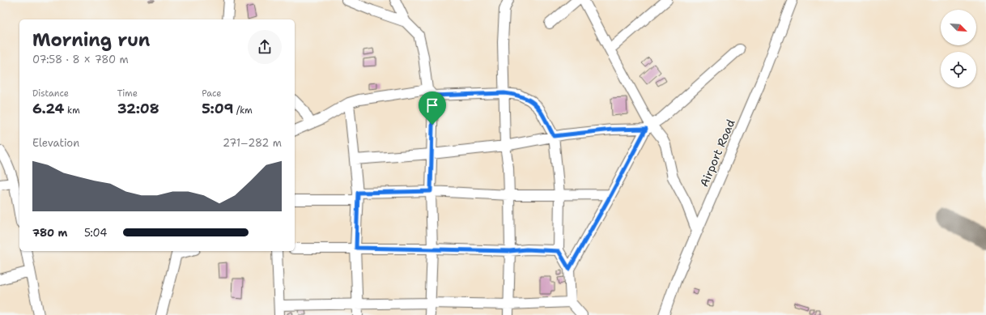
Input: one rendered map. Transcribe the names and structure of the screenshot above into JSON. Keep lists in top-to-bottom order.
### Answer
{
  "streets": {
    "street": ["Airport Road"]
  },
  "north": "bottom right",
  "page": {
    "heading": ["Morning run", "07:58 · 8 × 780 m"],
    "stats": [
      ["Distance", "6.24 km"],
      ["Time", "32:08"],
      ["Pace", "5:09 /km"]
    ],
    "chart": ["Elevation", "271–282 m"],
    "list": [
      {
        "name": "780 m",
        "note": "5:04"
      }
    ]
  }
}
